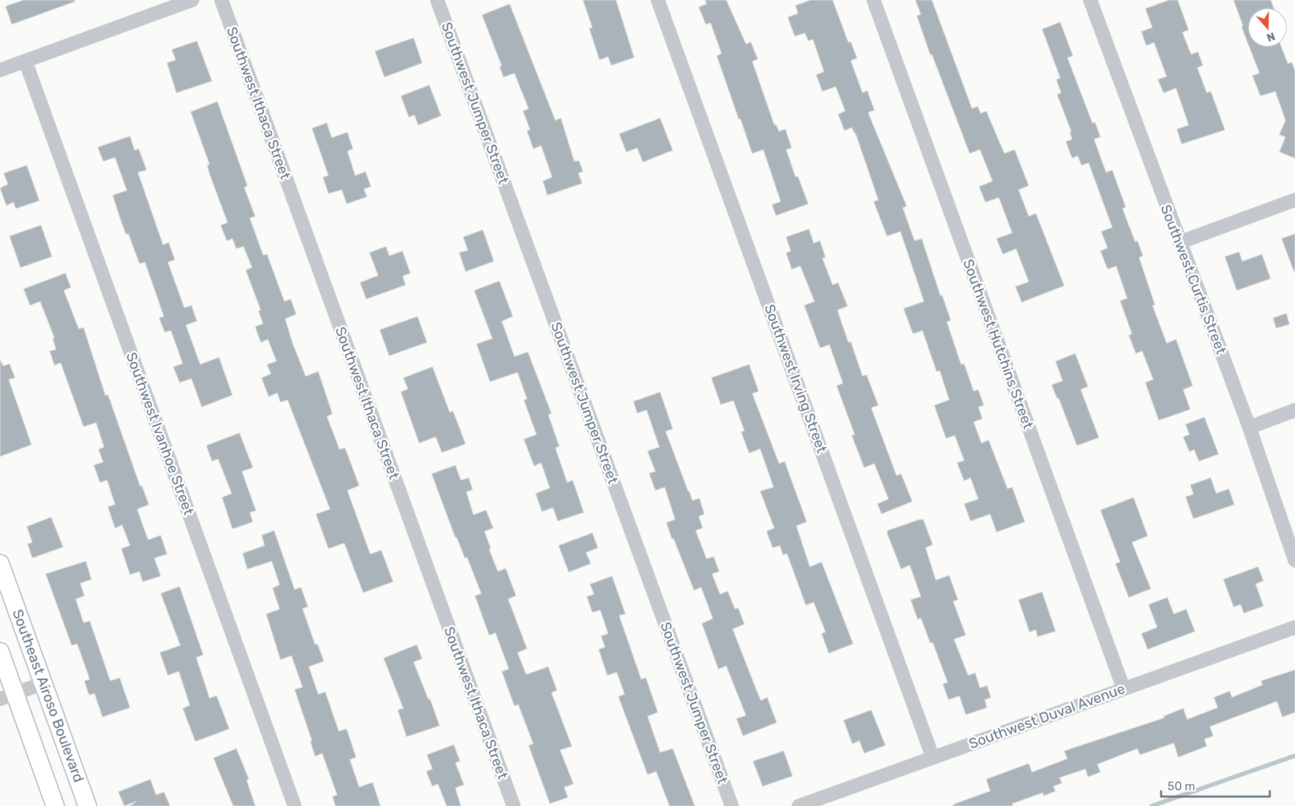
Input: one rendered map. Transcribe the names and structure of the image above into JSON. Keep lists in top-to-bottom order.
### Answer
{
  "streets": {
    "main road": ["Southeast Airoso Boulevard"],
    "street": [
      "Southwest Ithaca Street",
      "Southwest Jumper Street",
      "Southwest Curtis Street",
      "Southwest Hutchins Street",
      "Southwest Irving Street",
      "Southwest Ivanhoe Street",
      "Southwest Duval Avenue"
    ]
  },
  "crossings": [
    ["Southwest Hutchins Street", "Southwest Duval Avenue"],
    ["Southwest Irving Street", "Southwest Duval Avenue"]
  ],
  "scale_bar": "50 m",
  "north": "bottom"
}
